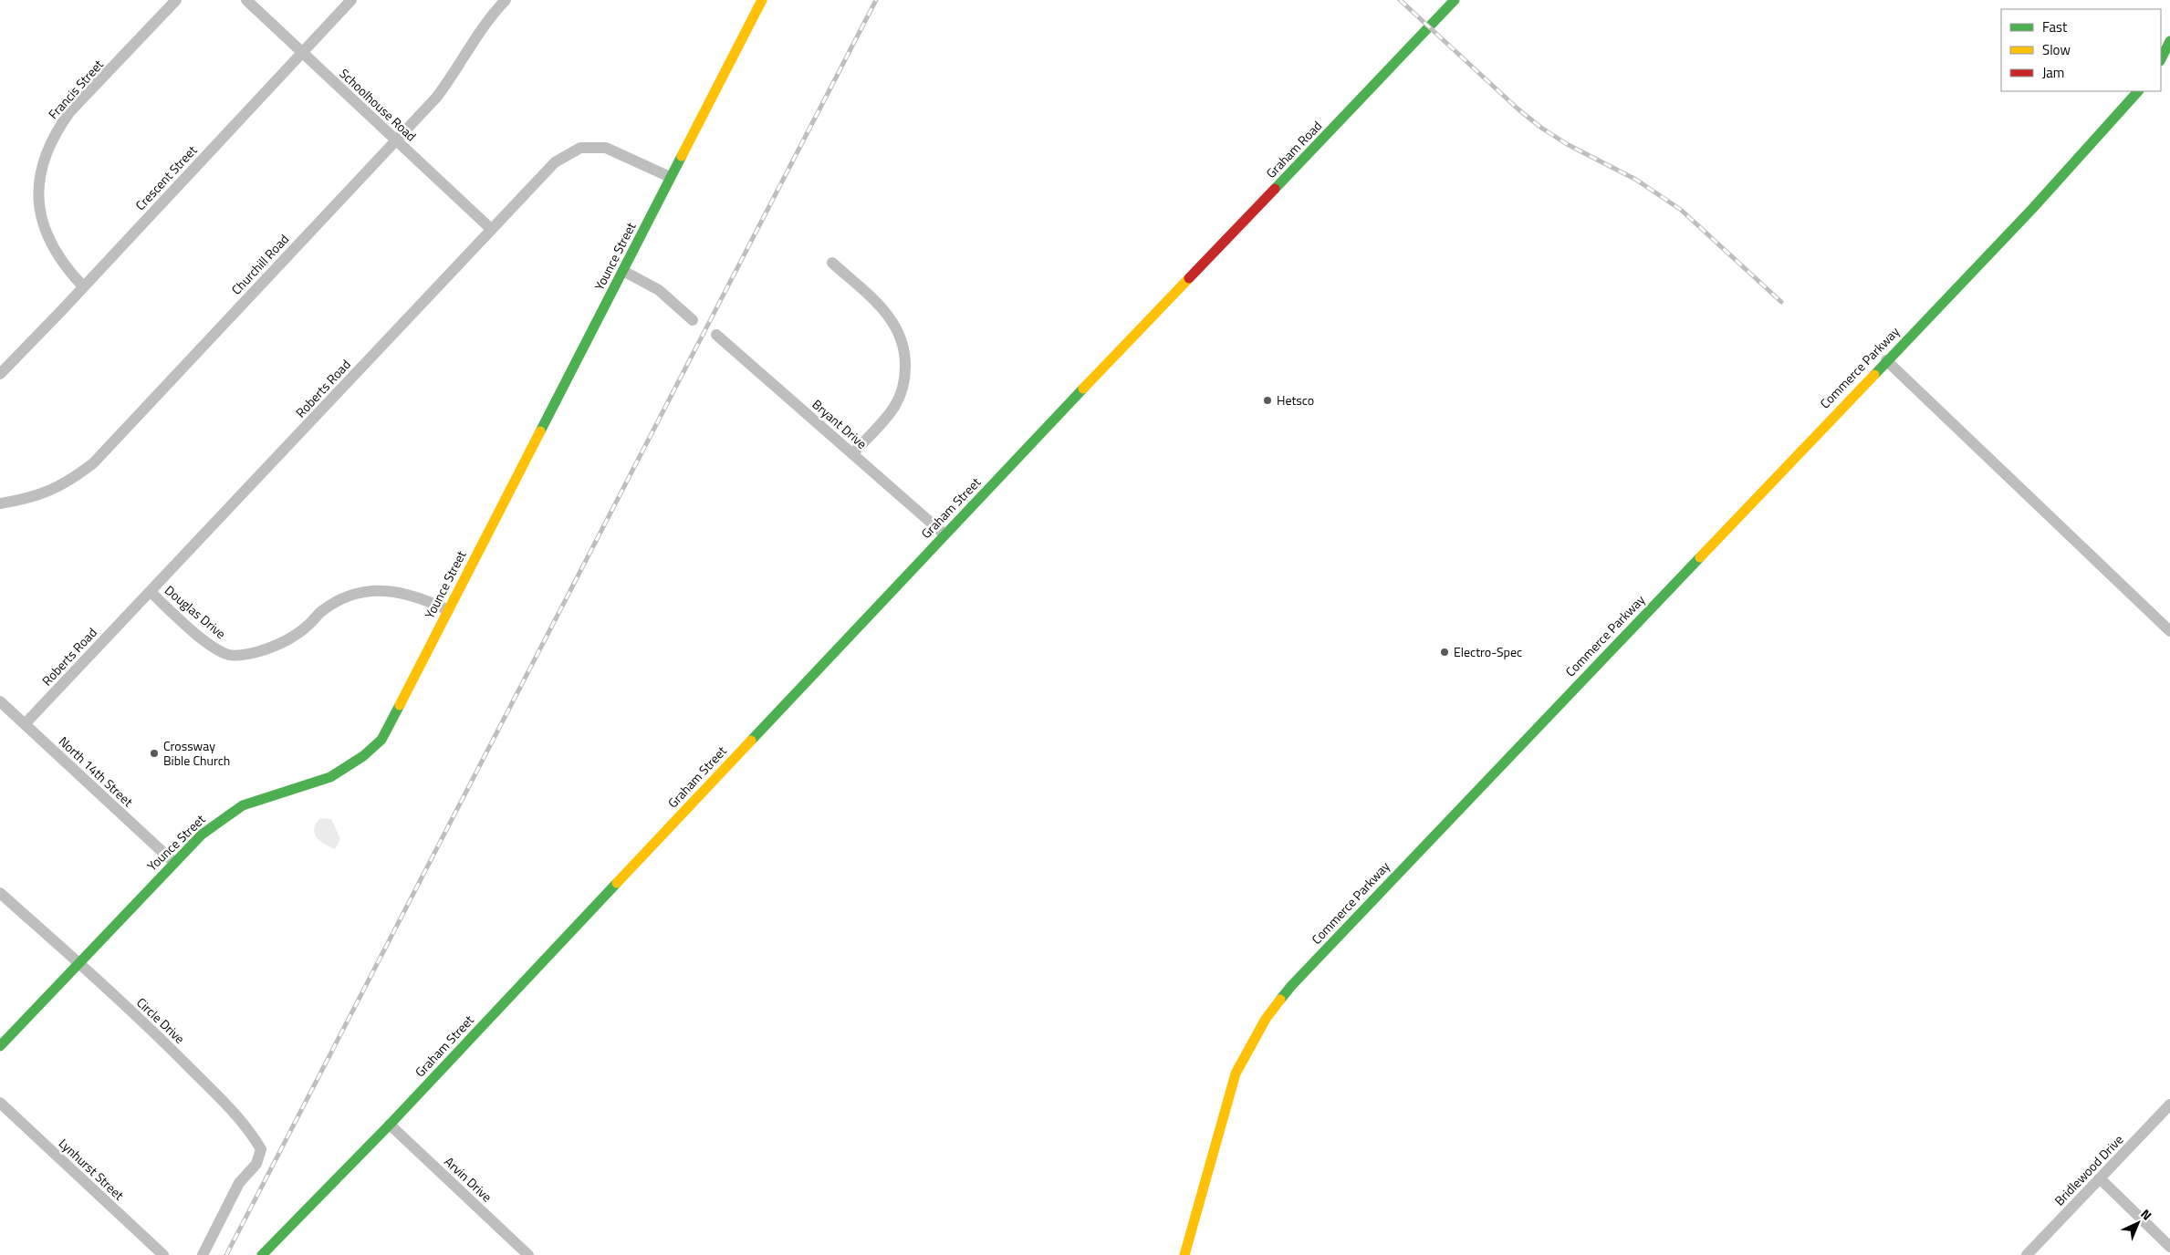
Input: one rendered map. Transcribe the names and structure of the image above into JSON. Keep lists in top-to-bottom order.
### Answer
{
  "streets": {
    "street": [
      "Francis Street",
      "Schoolhouse Road",
      "Graham Road",
      "Crescent Street",
      "Younce Street",
      "Churchill Road",
      "Commerce Parkway",
      "Roberts Road",
      "Bryant Drive",
      "Graham Street",
      "Douglas Drive",
      "North 14th Street",
      "Circle Drive",
      "Lynhurst Street",
      "Bridlewood Drive",
      "Arvin Drive"
    ]
  },
  "crossings": [
    ["Francis Street", "Crescent Street"],
    ["Schoolhouse Road", "Crescent Street"],
    ["Schoolhouse Road", "Churchill Road"],
    ["Schoolhouse Road", "Roberts Road"],
    ["Graham Road", "Graham Street"],
    ["Younce Street", "Roberts Road"],
    ["Younce Street", "Douglas Drive"],
    ["Younce Street", "North 14th Street"],
    ["Younce Street", "Circle Drive"],
    ["Roberts Road", "Douglas Drive"],
    ["Roberts Road", "North 14th Street"],
    ["Bryant Drive", "Graham Street"],
    ["Graham Street", "Arvin Drive"]
  ],
  "places": ["Hetsco", "Electro-Spec", "Crossway Bible Church"],
  "legend": ["Fast", "Slow", "Jam"],
  "north": "top right"
}
